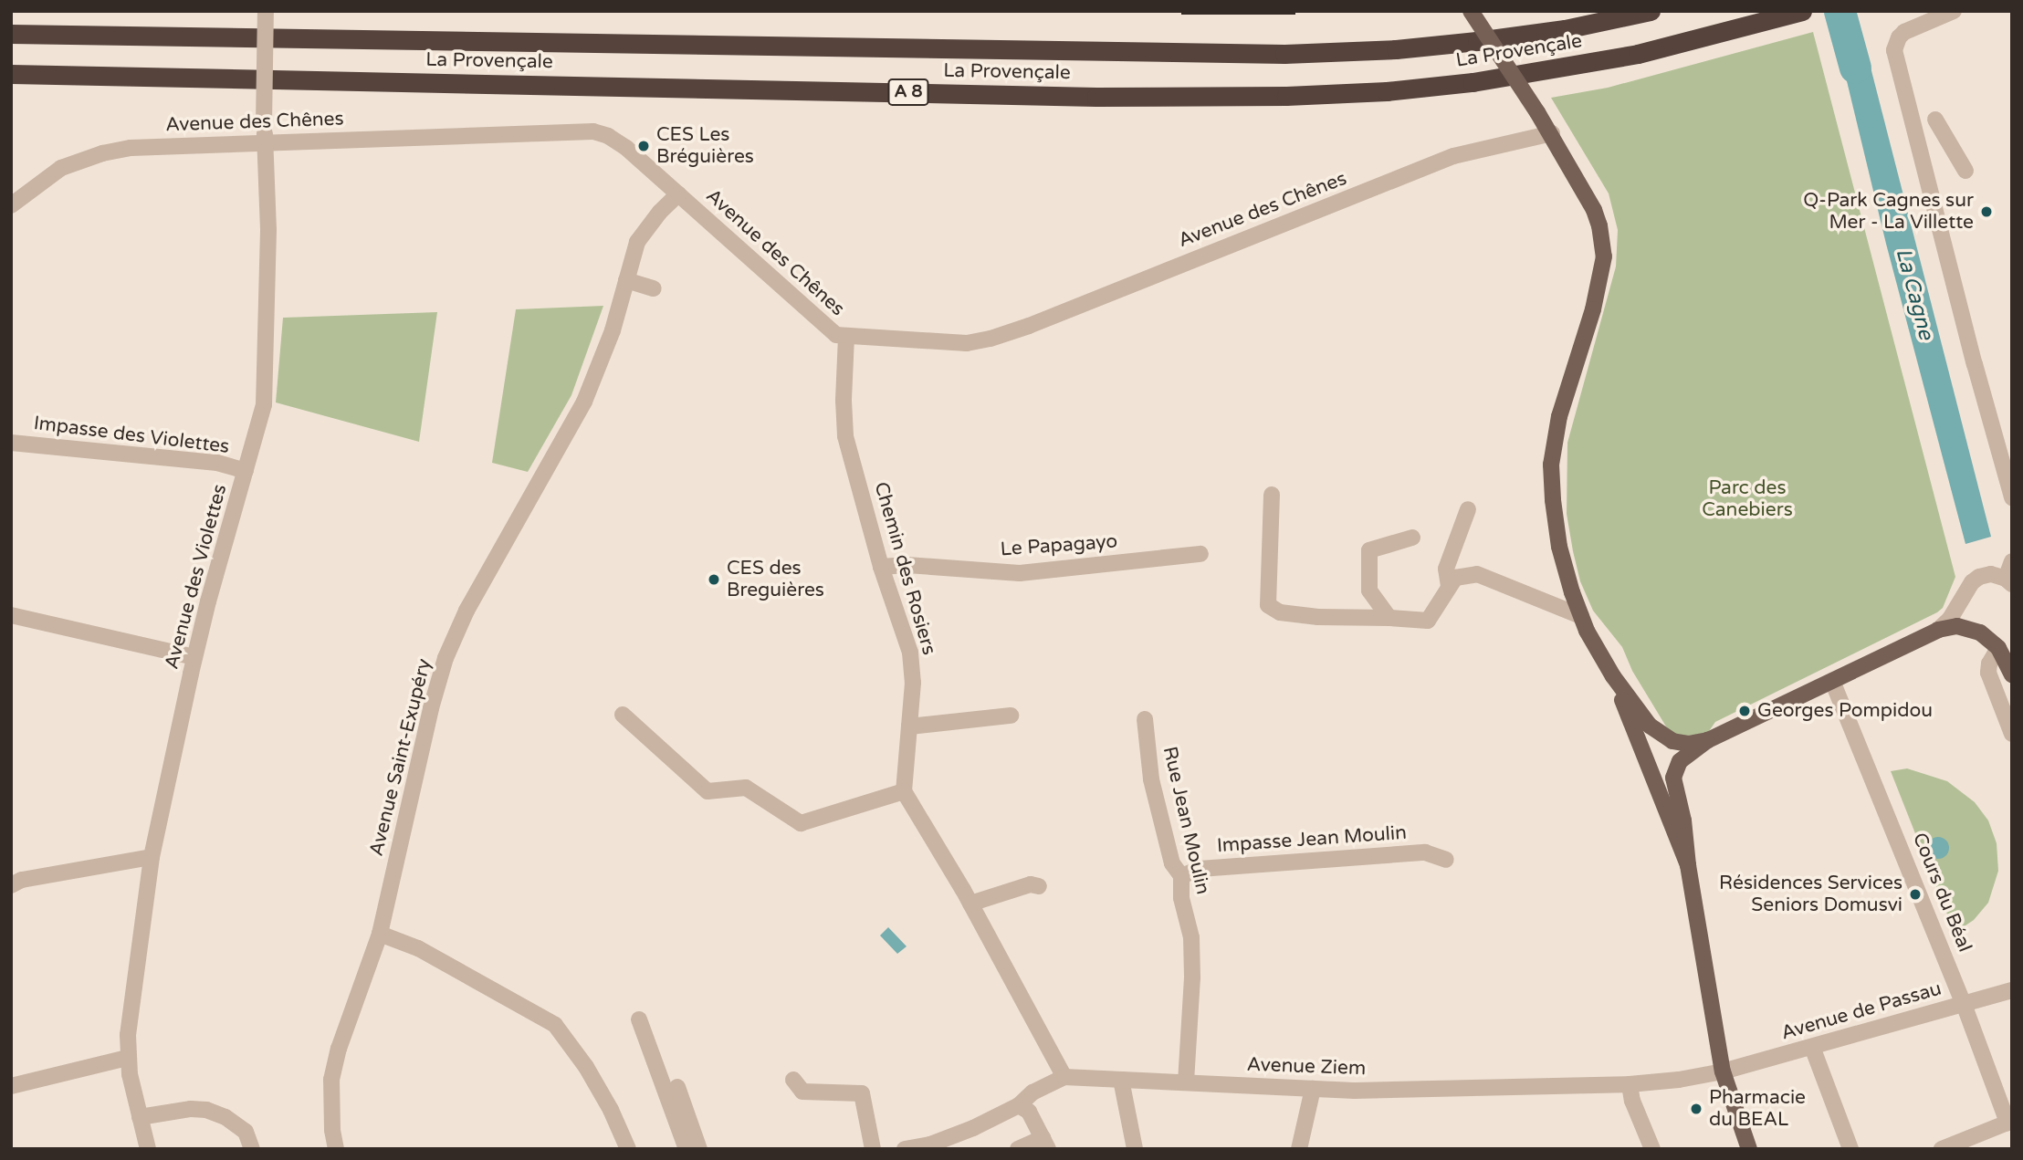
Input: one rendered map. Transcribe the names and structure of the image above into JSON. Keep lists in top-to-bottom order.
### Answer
{
  "streets": {
    "highway": ["La Provençale", "A 8"],
    "street": [
      "Avenue des Chênes",
      "Impasse des Violettes",
      "Le Papagayo",
      "Chemin des Rosiers",
      "Avenue des Violettes",
      "Avenue Saint-Exupéry",
      "Rue Jean Moulin",
      "Impasse Jean Moulin",
      "Cours du Béal",
      "Avenue de Passau",
      "Avenue Ziem"
    ]
  },
  "crossings": [
    ["Avenue des Chênes", "Chemin des Rosiers"],
    ["Avenue des Chênes", "Avenue des Violettes"],
    ["Avenue des Chênes", "Avenue Saint-Exupéry"],
    ["Impasse des Violettes", "Avenue des Violettes"],
    ["Le Papagayo", "Chemin des Rosiers"],
    ["Rue Jean Moulin", "Impasse Jean Moulin"],
    ["Rue Jean Moulin", "Avenue Ziem"],
    ["Cours du Béal", "Avenue de Passau"],
    ["Avenue de Passau", "Avenue Ziem"]
  ],
  "water": ["La Cagne"],
  "parks": ["Parc des Canebiers"],
  "places": [
    "CES Les Bréguières",
    "Q-Park Cagnes sur Mer - La Villette",
    "CES des Breguières",
    "Georges Pompidou",
    "Résidences Services Seniors Domusvi",
    "Pharmacie du BEAL"
  ]
}
